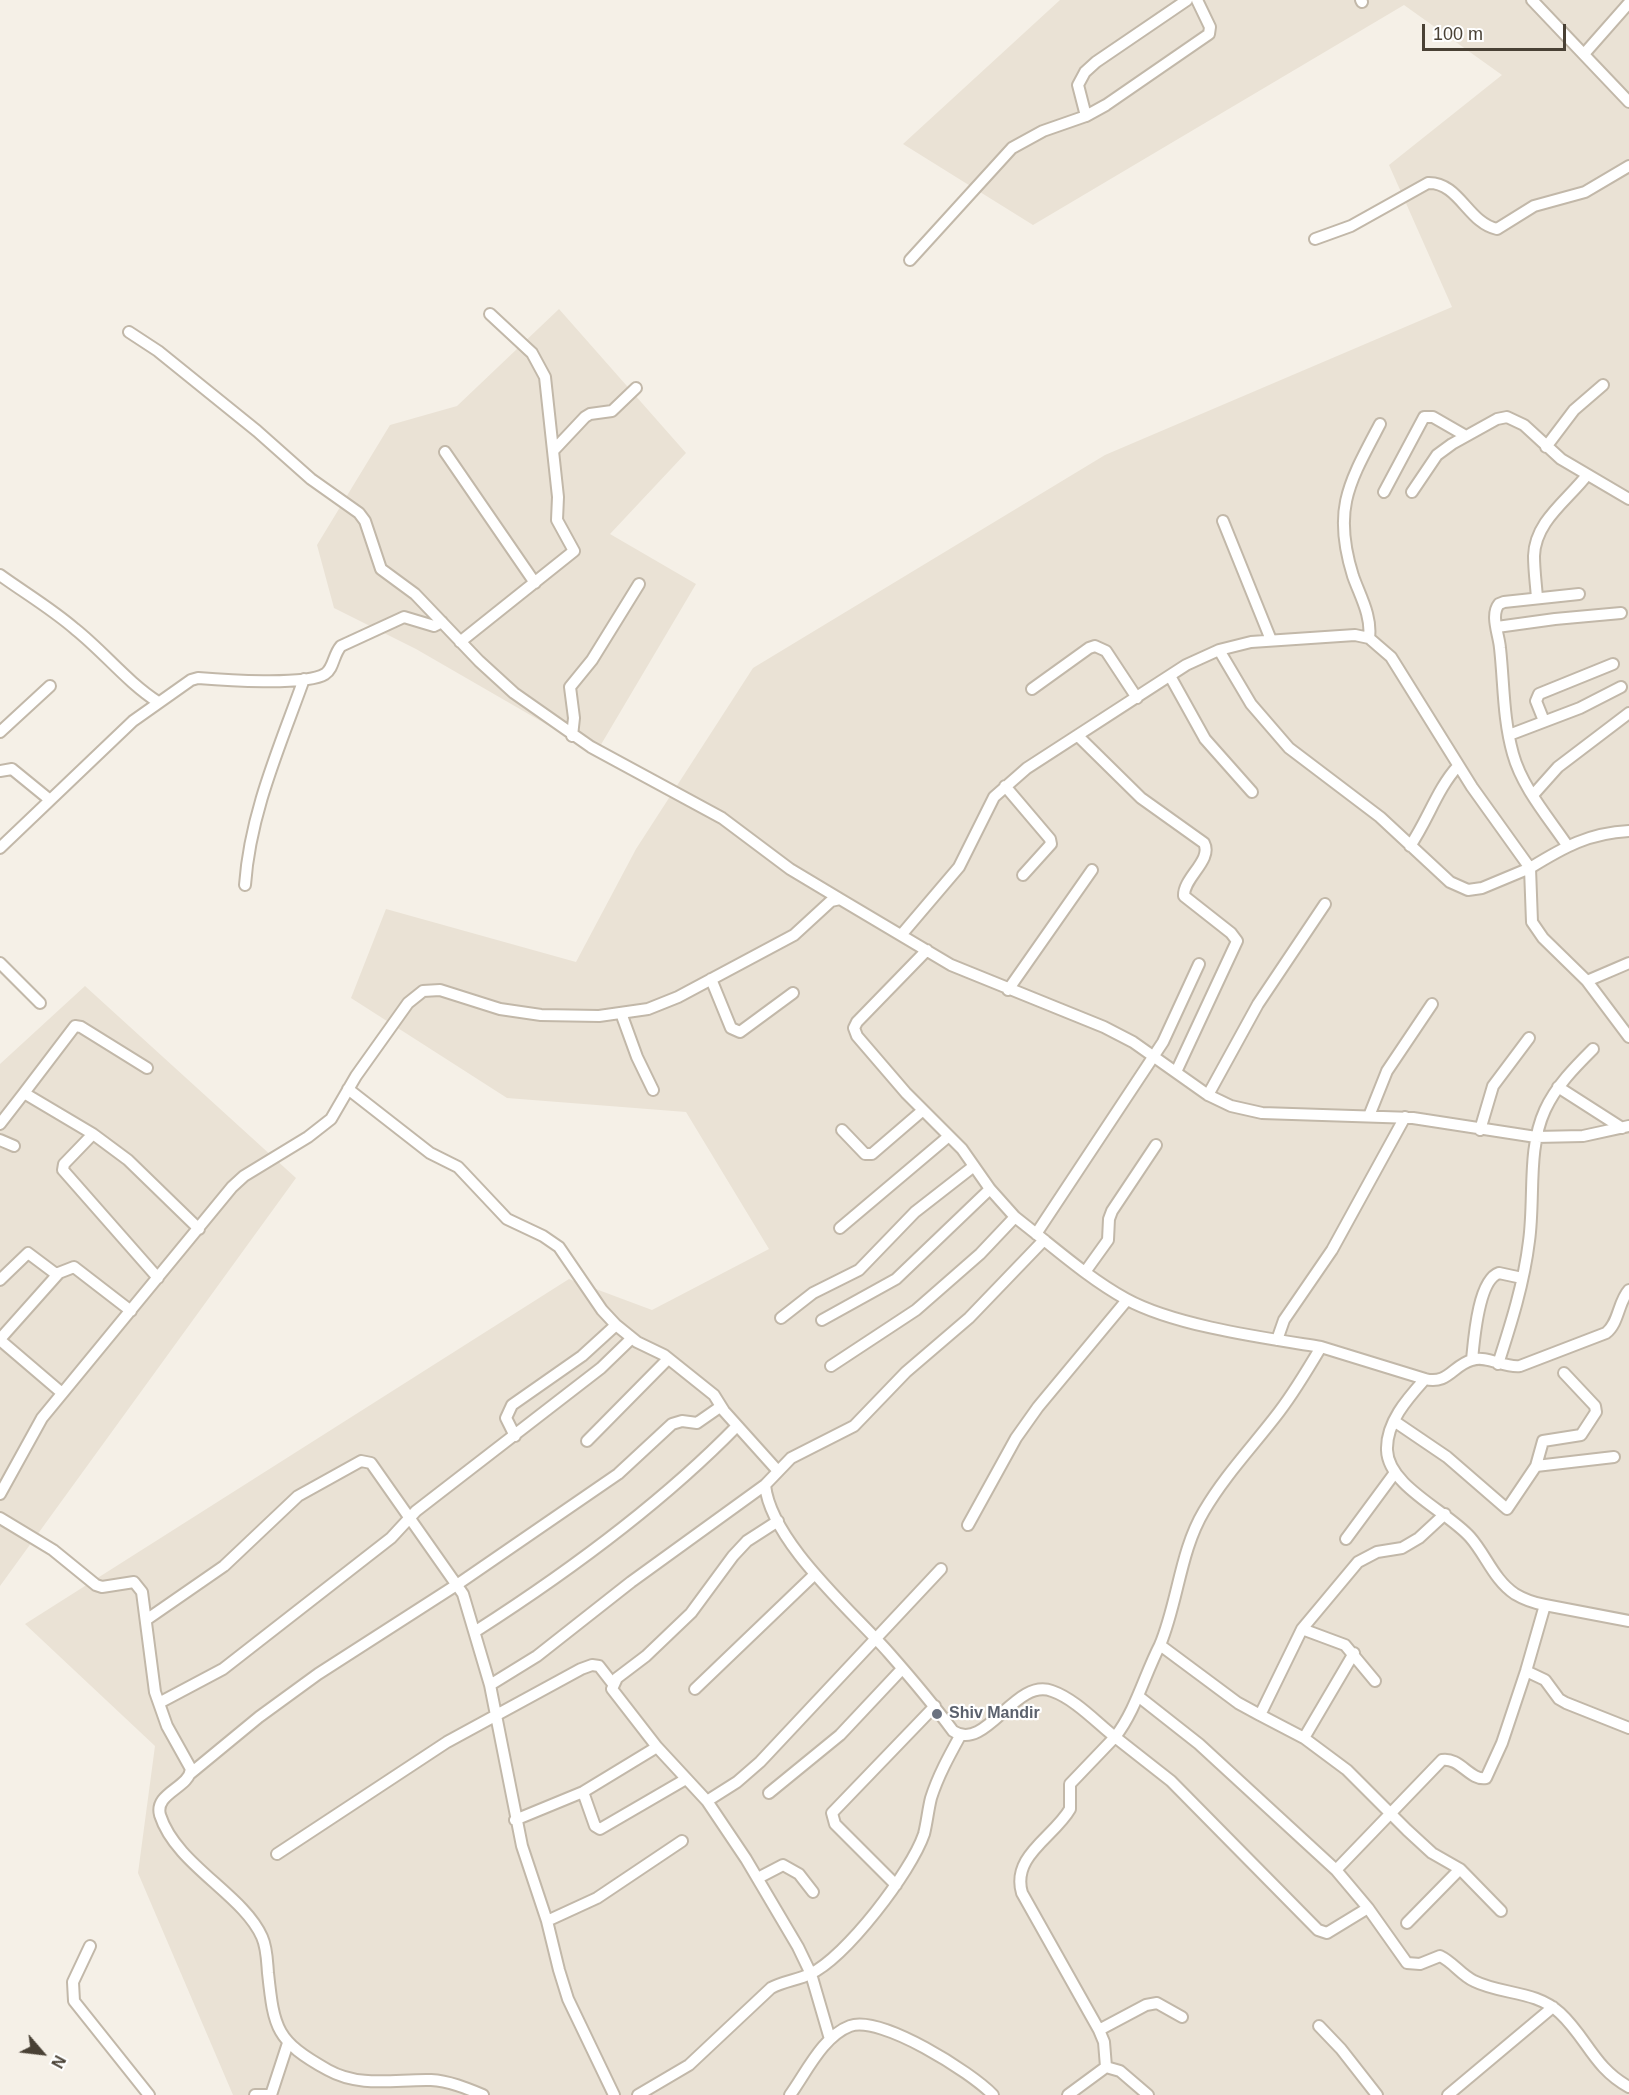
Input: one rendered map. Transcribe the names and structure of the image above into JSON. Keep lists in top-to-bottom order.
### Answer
{
  "places": ["Shiv Mandir"],
  "scale_bar": "100 m",
  "north": "bottom right"
}
